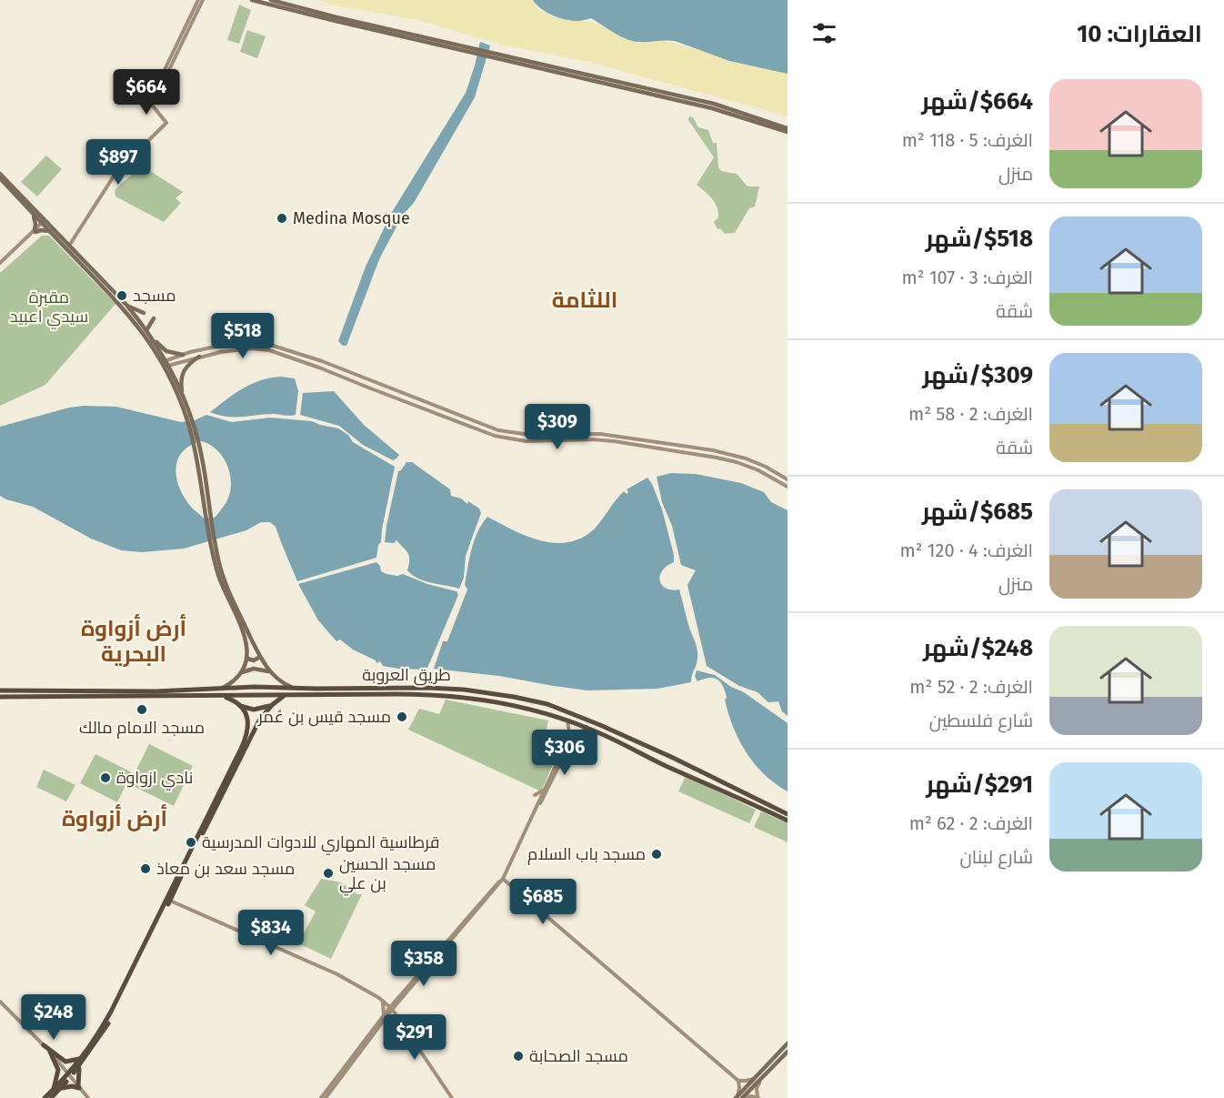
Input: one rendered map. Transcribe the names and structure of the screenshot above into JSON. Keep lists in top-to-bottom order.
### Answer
{
  "streets": {
    "highway": ["طريق العروبة"]
  },
  "districts": ["اللثامة", "أرض أزواوة البحرية", "أرض أزواوة"],
  "parks": ["مقبرة سيدي اعبيد"],
  "places": [
    "Medina Mosque",
    "مسجد",
    "مسجد الامام مالك",
    "مسجد قيس بن عُمر",
    "نادي ازواوة",
    "قرطاسية المهاري للادوات المدرسية",
    "مسجد باب السلام",
    "مسجد سعد بن معاذ",
    "مسجد الحسين بن علي",
    "مسجد الصحابة"
  ],
  "page": {
    "heading": "العقارات: 10",
    "list": [
      {
        "name": "$664/شهر",
        "note": "الغرف: 5 · 118 m² · منزل"
      },
      {
        "name": "$518/شهر",
        "note": "الغرف: 3 · 107 m² · شقة"
      },
      {
        "name": "$309/شهر",
        "note": "الغرف: 2 · 58 m² · شقة"
      },
      {
        "name": "$685/شهر",
        "note": "الغرف: 4 · 120 m² · منزل"
      },
      {
        "name": "$248/شهر",
        "note": "الغرف: 2 · 52 m² · شارع فلسطين"
      },
      {
        "name": "$291/شهر",
        "note": "الغرف: 2 · 62 m² · شارع لبنان"
      }
    ],
    "price": [
      "$664",
      "$897",
      "$518",
      "$309",
      "$306",
      "$685",
      "$834",
      "$358",
      "$248",
      "$291"
    ]
  }
}
